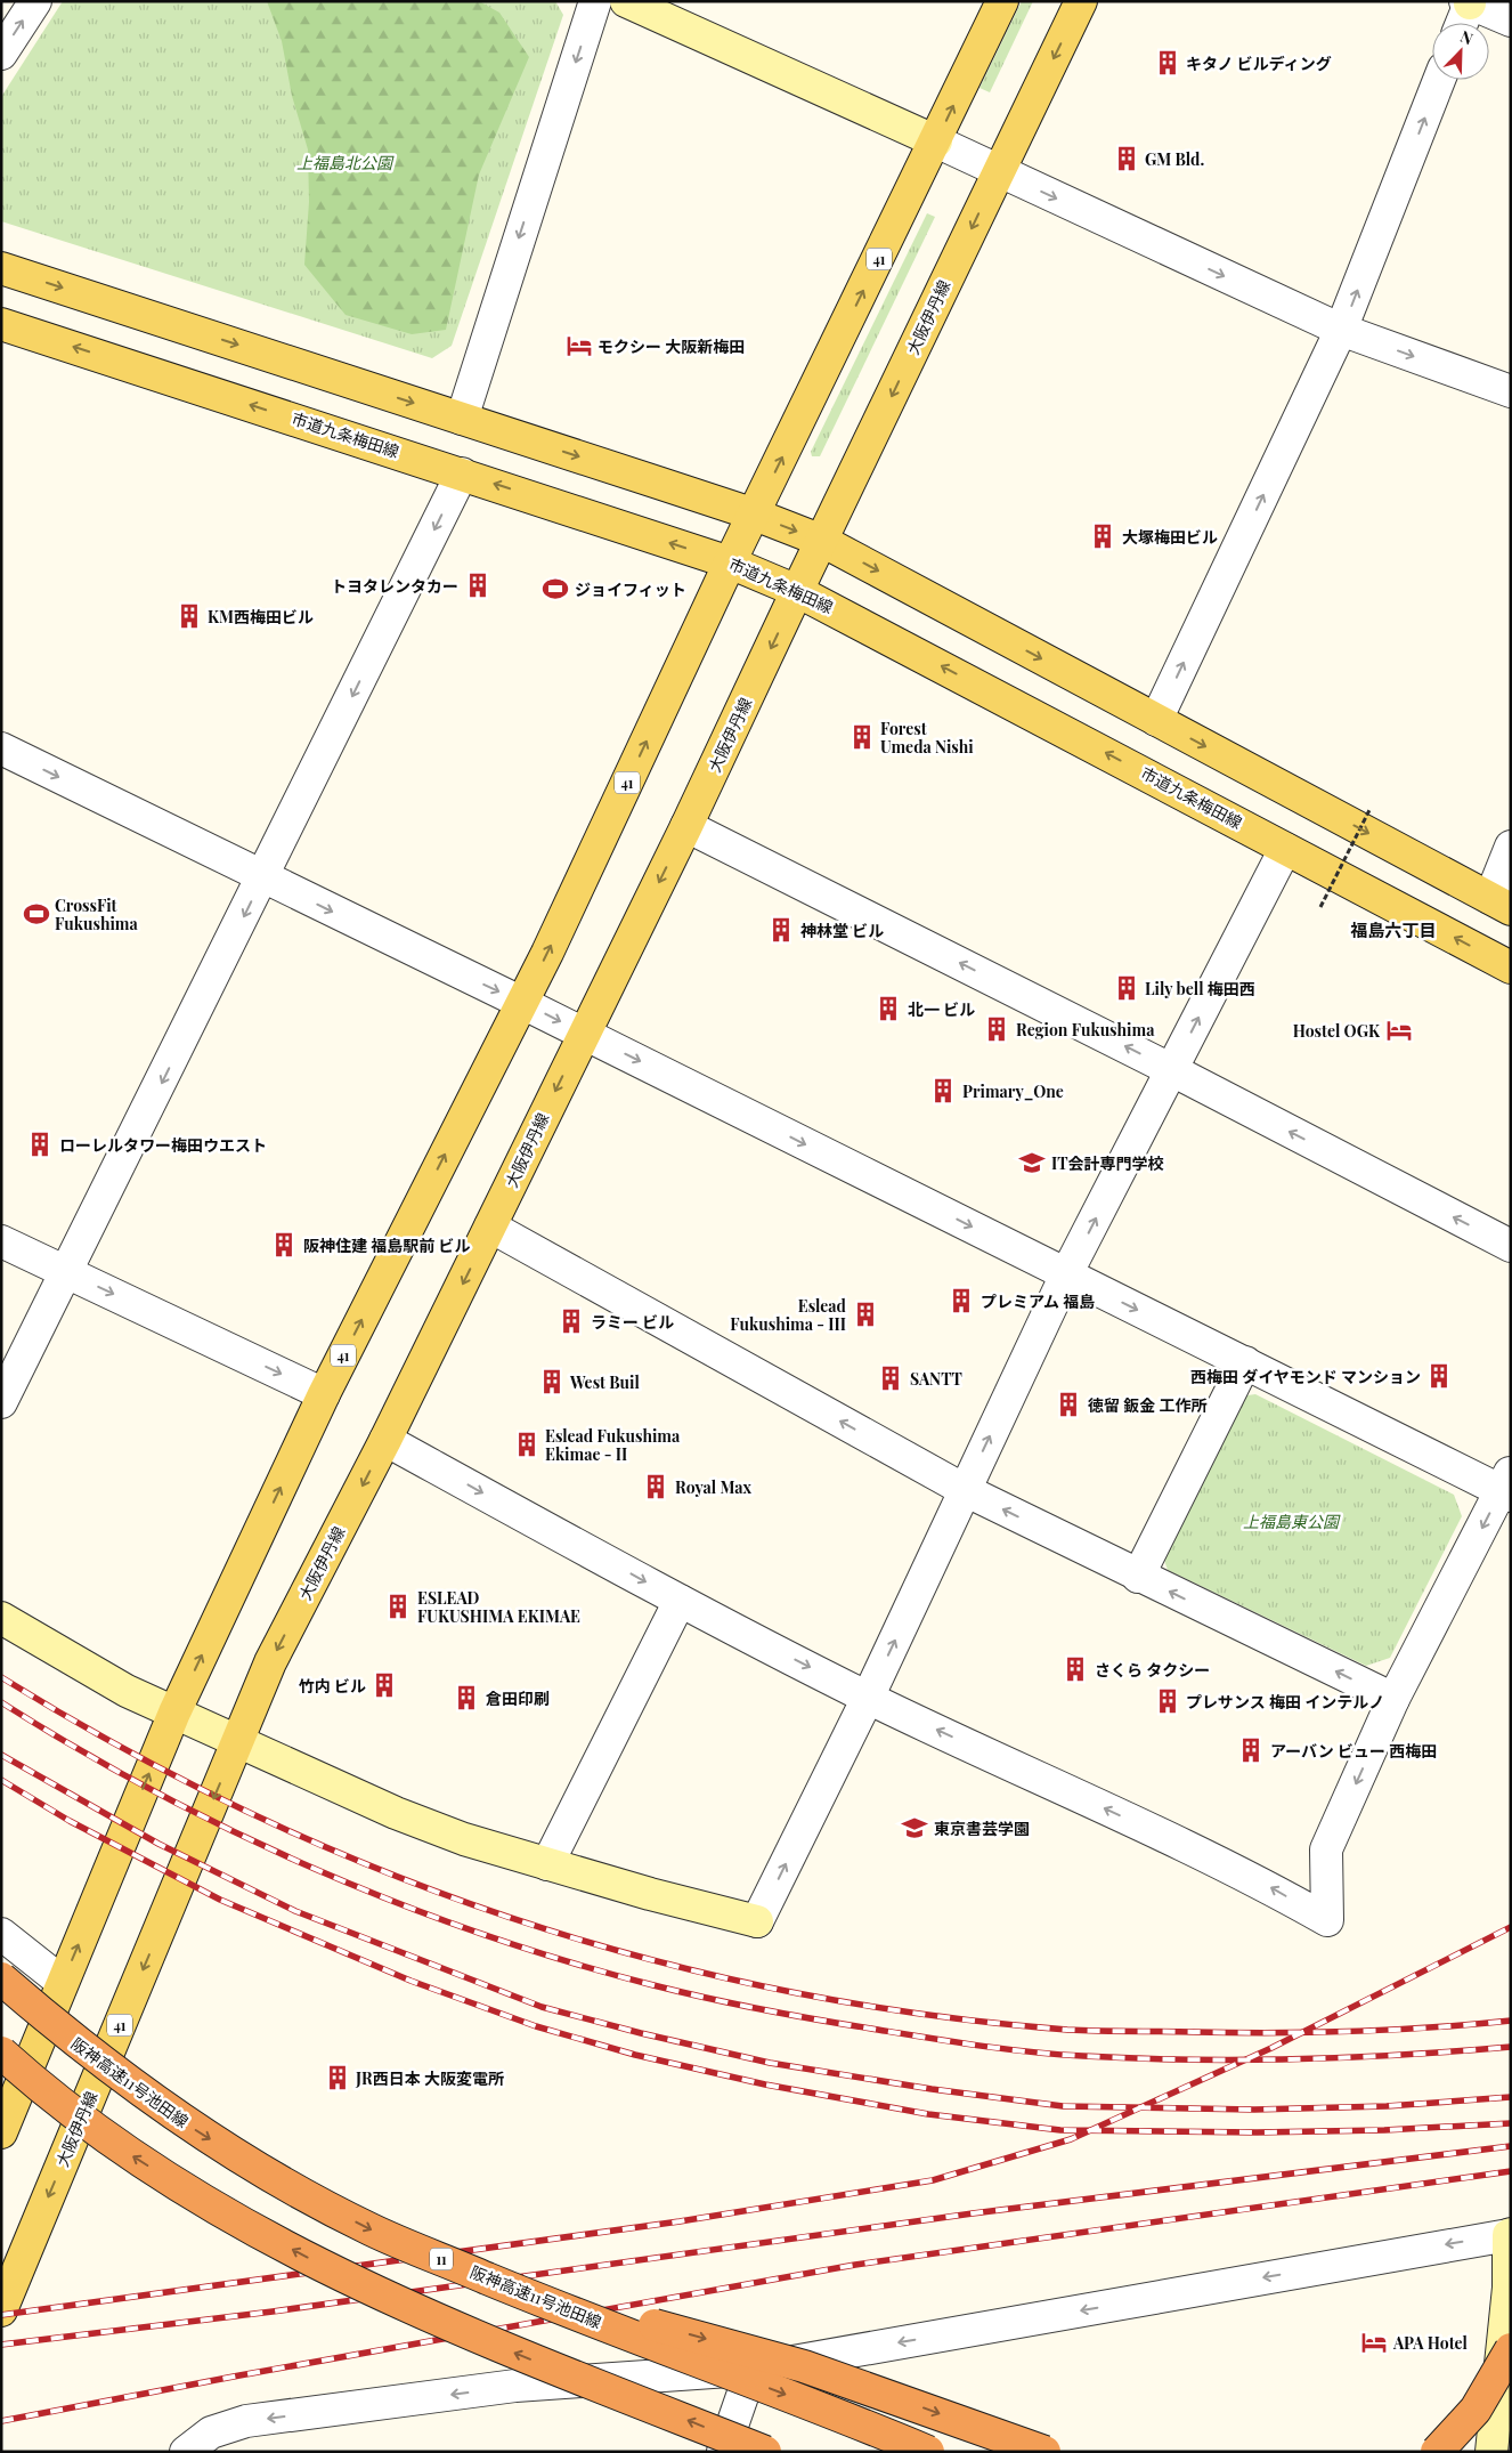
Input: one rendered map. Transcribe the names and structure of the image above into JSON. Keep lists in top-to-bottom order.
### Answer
{
  "streets": {
    "highway": ["阪神高速11号池田線", "11"],
    "main road": ["41", "大阪伊丹線", "市道九条梅田線"]
  },
  "crossings": [
    ["41", "市道九条梅田線"],
    ["大阪伊丹線", "市道九条梅田線"],
    ["阪神高速11号池田線", "11"]
  ],
  "districts": ["福島六丁目"],
  "parks": ["上福島北公園", "上福島東公園"],
  "places": {
    "building": [
      "キタノ ビルディング",
      "GM Bld.",
      "大塚梅田ビル",
      "トヨタレンタカー",
      "KM西梅田ビル",
      "Forest Umeda Nishi",
      "神林堂 ビル",
      "Lily bell 梅田西",
      "北一 ビル",
      "Region Fukushima",
      "Primary_One",
      "ローレルタワー梅田ウエスト",
      "阪神住建 福島駅前 ビル",
      "プレミアム 福島",
      "Eslead Fukushima - III",
      "ラミー ビル",
      "西梅田 ダイヤモンド マンション",
      "SANTT",
      "West Buil",
      "徳留 鈑金 工作所",
      "Eslead Fukushima Ekimae - II",
      "Royal Max",
      "ESLEAD FUKUSHIMA EKIMAE",
      "さくら タクシー",
      "竹内 ビル",
      "倉田印刷",
      "プレサンス 梅田 インテルノ",
      "アーバン ビュー 西梅田",
      "JR西日本 大阪変電所"
    ],
    "hotel": ["モクシー 大阪新梅田", "Hostel OGK", "APA Hotel"],
    "sports": ["ジョイフィット", "CrossFit Fukushima"],
    "school or university": ["IT会計専門学校", "東京書芸学園"]
  },
  "north": "top right"
}
